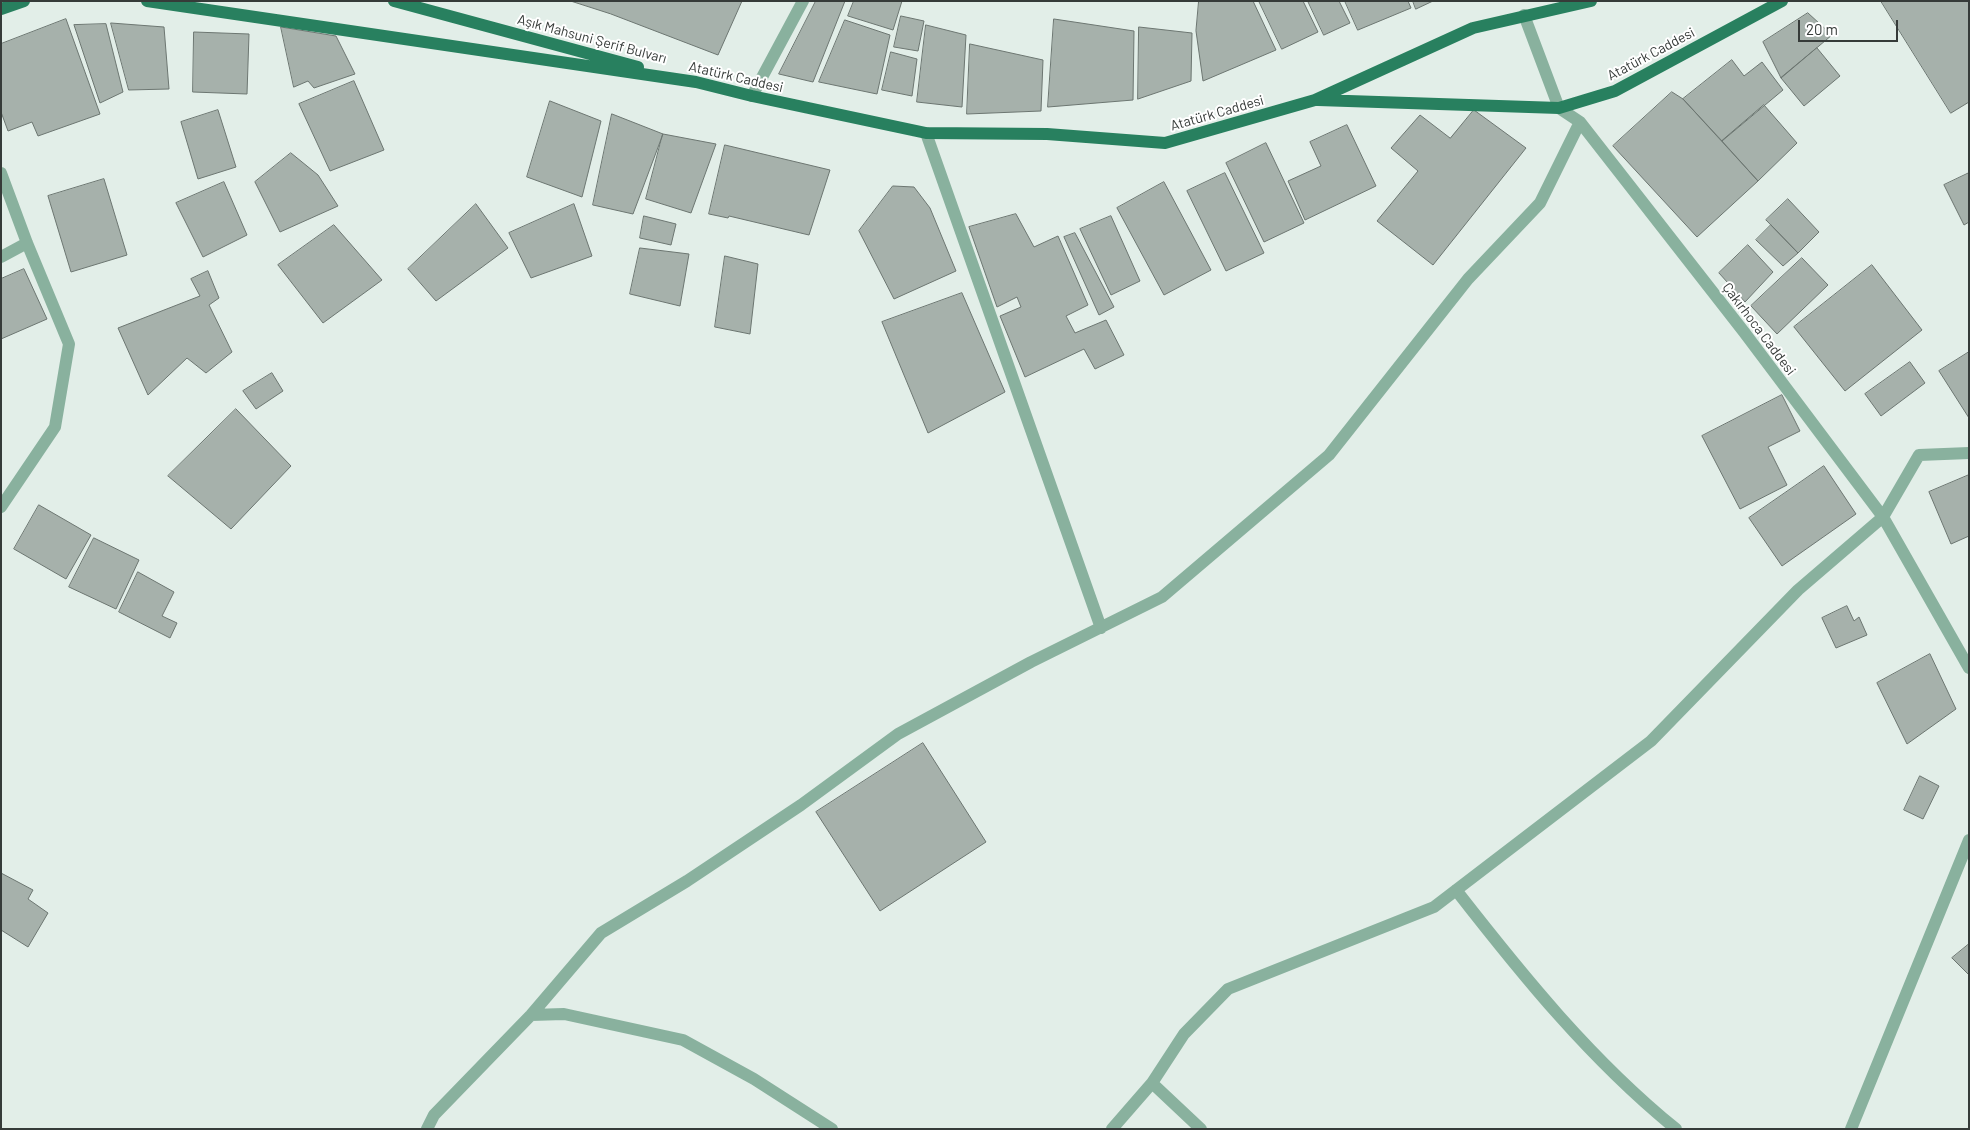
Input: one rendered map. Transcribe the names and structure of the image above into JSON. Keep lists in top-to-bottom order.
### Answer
{
  "streets": {
    "main road": ["Aşık Mahsuni Şerif Bulvarı", "Atatürk Caddesi"],
    "street": ["Çakırhoca Caddesi"]
  },
  "crossings": [
    ["Aşık Mahsuni Şerif Bulvarı", "Atatürk Caddesi"],
    ["Atatürk Caddesi", "Çakırhoca Caddesi"]
  ],
  "scale_bar": "20 m"
}
